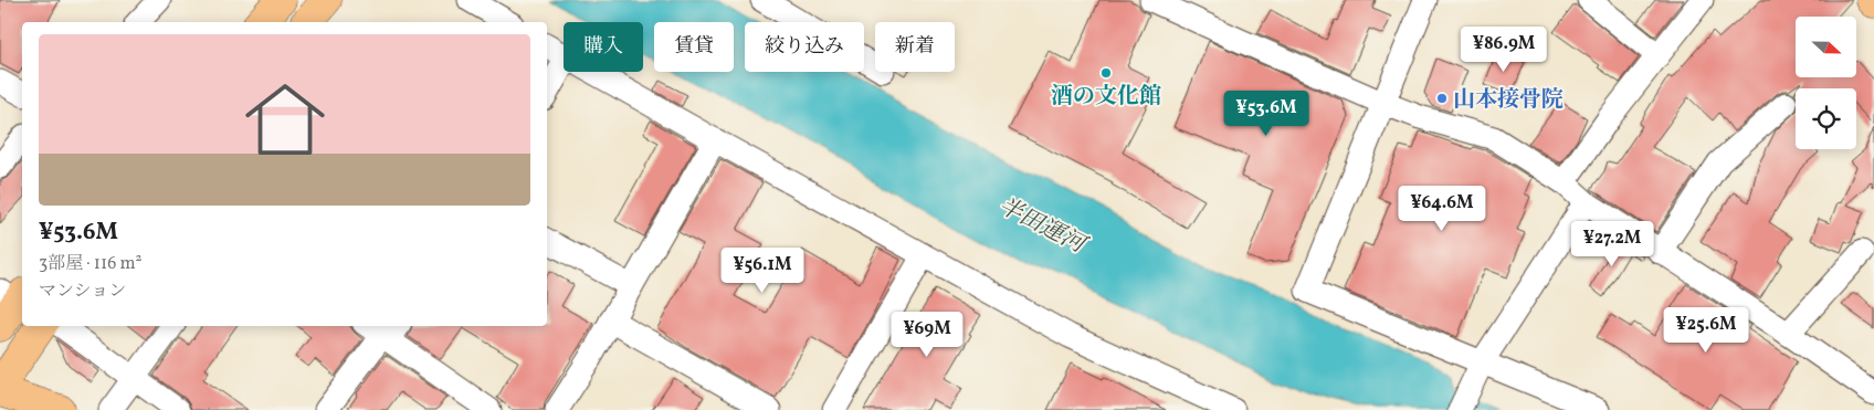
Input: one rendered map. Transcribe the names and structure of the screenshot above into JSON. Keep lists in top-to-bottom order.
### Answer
{
  "water": ["半田運河"],
  "places": ["酒の文化館", "山本接骨院"],
  "north": "right",
  "page": {
    "chip": [
      "購入",
      "賃貸",
      "絞り込み",
      "新着"
    ],
    "list": [
      {
        "name": "¥53.6M",
        "note": "3部屋 · 116 m² · マンション"
      }
    ],
    "price": [
      "¥86.9M",
      "¥53.6M",
      "¥64.6M",
      "¥27.2M",
      "¥56.1M",
      "¥25.6M",
      "¥69M"
    ]
  }
}
